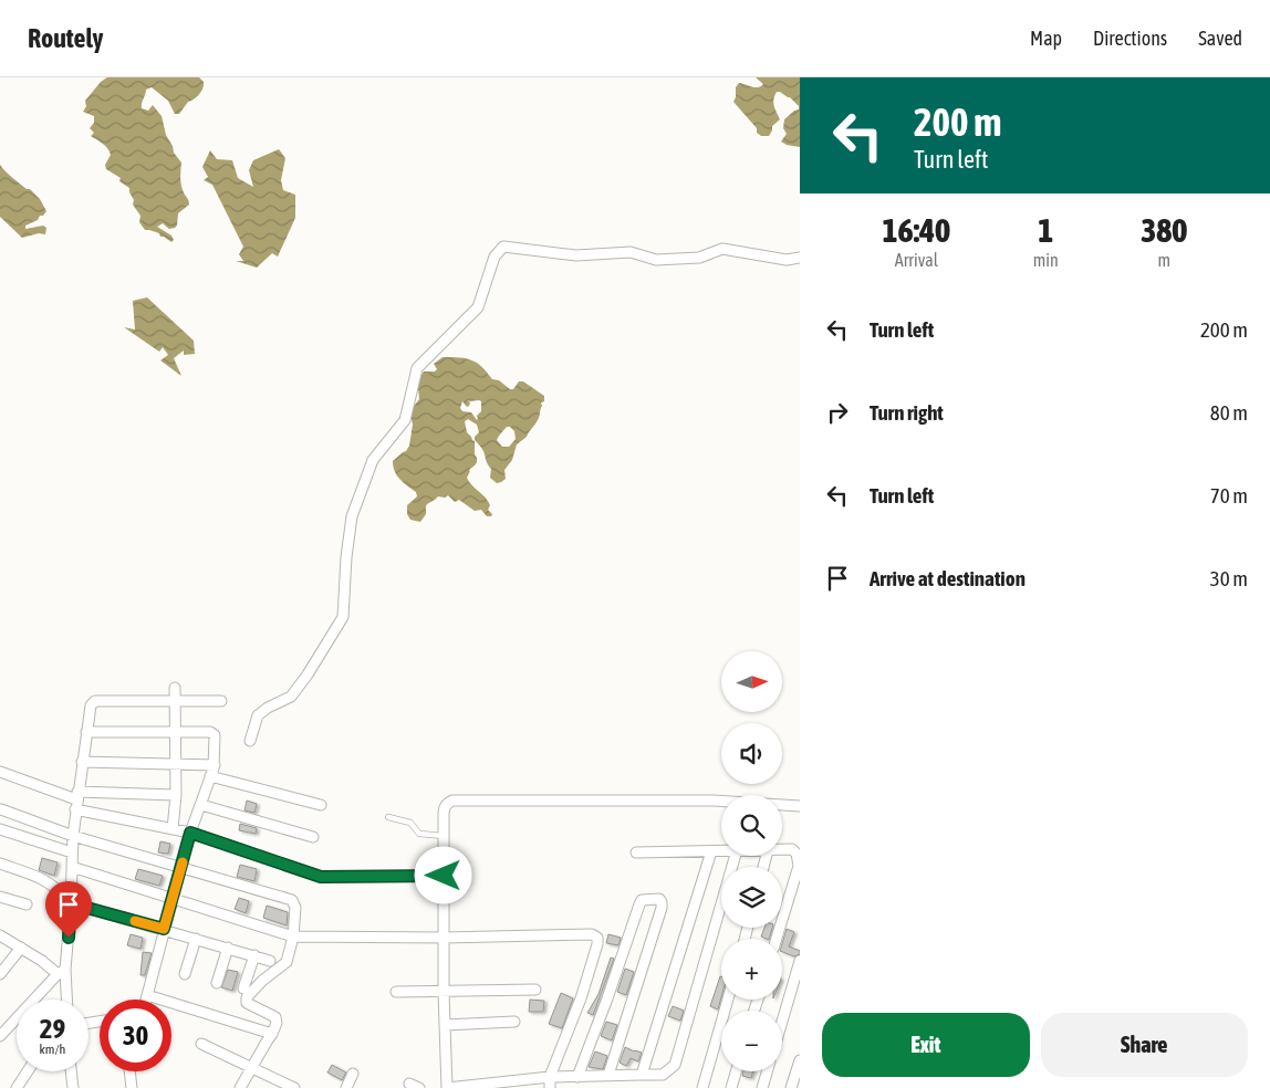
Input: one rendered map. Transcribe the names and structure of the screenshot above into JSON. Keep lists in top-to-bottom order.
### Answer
{
  "north": "right",
  "page": {
    "header": "Routely",
    "nav": ["Map", "Directions", "Saved"],
    "turn": ["200 m", "Turn left"],
    "eta": [
      "16:40",
      "Arrival",
      "1",
      "min",
      "380",
      "m"
    ],
    "list": [
      {
        "name": "Turn left",
        "value": "200 m"
      },
      {
        "name": "Turn right",
        "value": "80 m"
      },
      {
        "name": "Turn left",
        "value": "70 m"
      },
      {
        "name": "Arrive at destination",
        "value": "30 m"
      }
    ],
    "map_buttons": ["+", "−"],
    "speed": "29 km/h",
    "limit": "30",
    "buttons": ["Exit", "Share"]
  }
}
